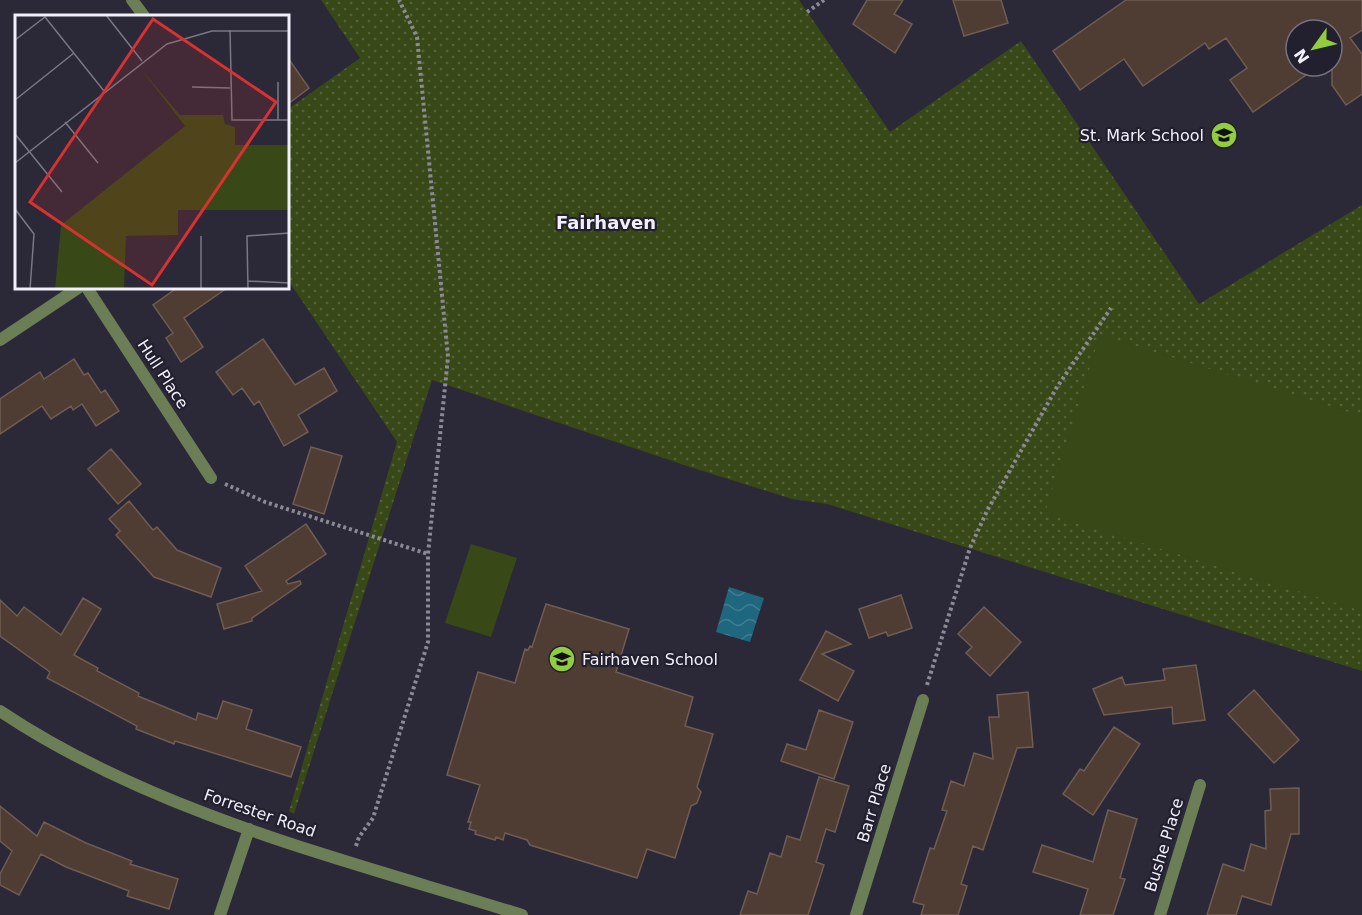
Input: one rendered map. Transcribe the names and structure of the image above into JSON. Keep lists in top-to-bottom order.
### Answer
{
  "streets": {
    "street": [
      "Hull Place",
      "Barr Place",
      "Forrester Road",
      "Bushe Place"
    ]
  },
  "districts": ["Fairhaven"],
  "places": {
    "school or university": ["St. Mark School", "Fairhaven School"]
  },
  "north": "bottom left"
}
